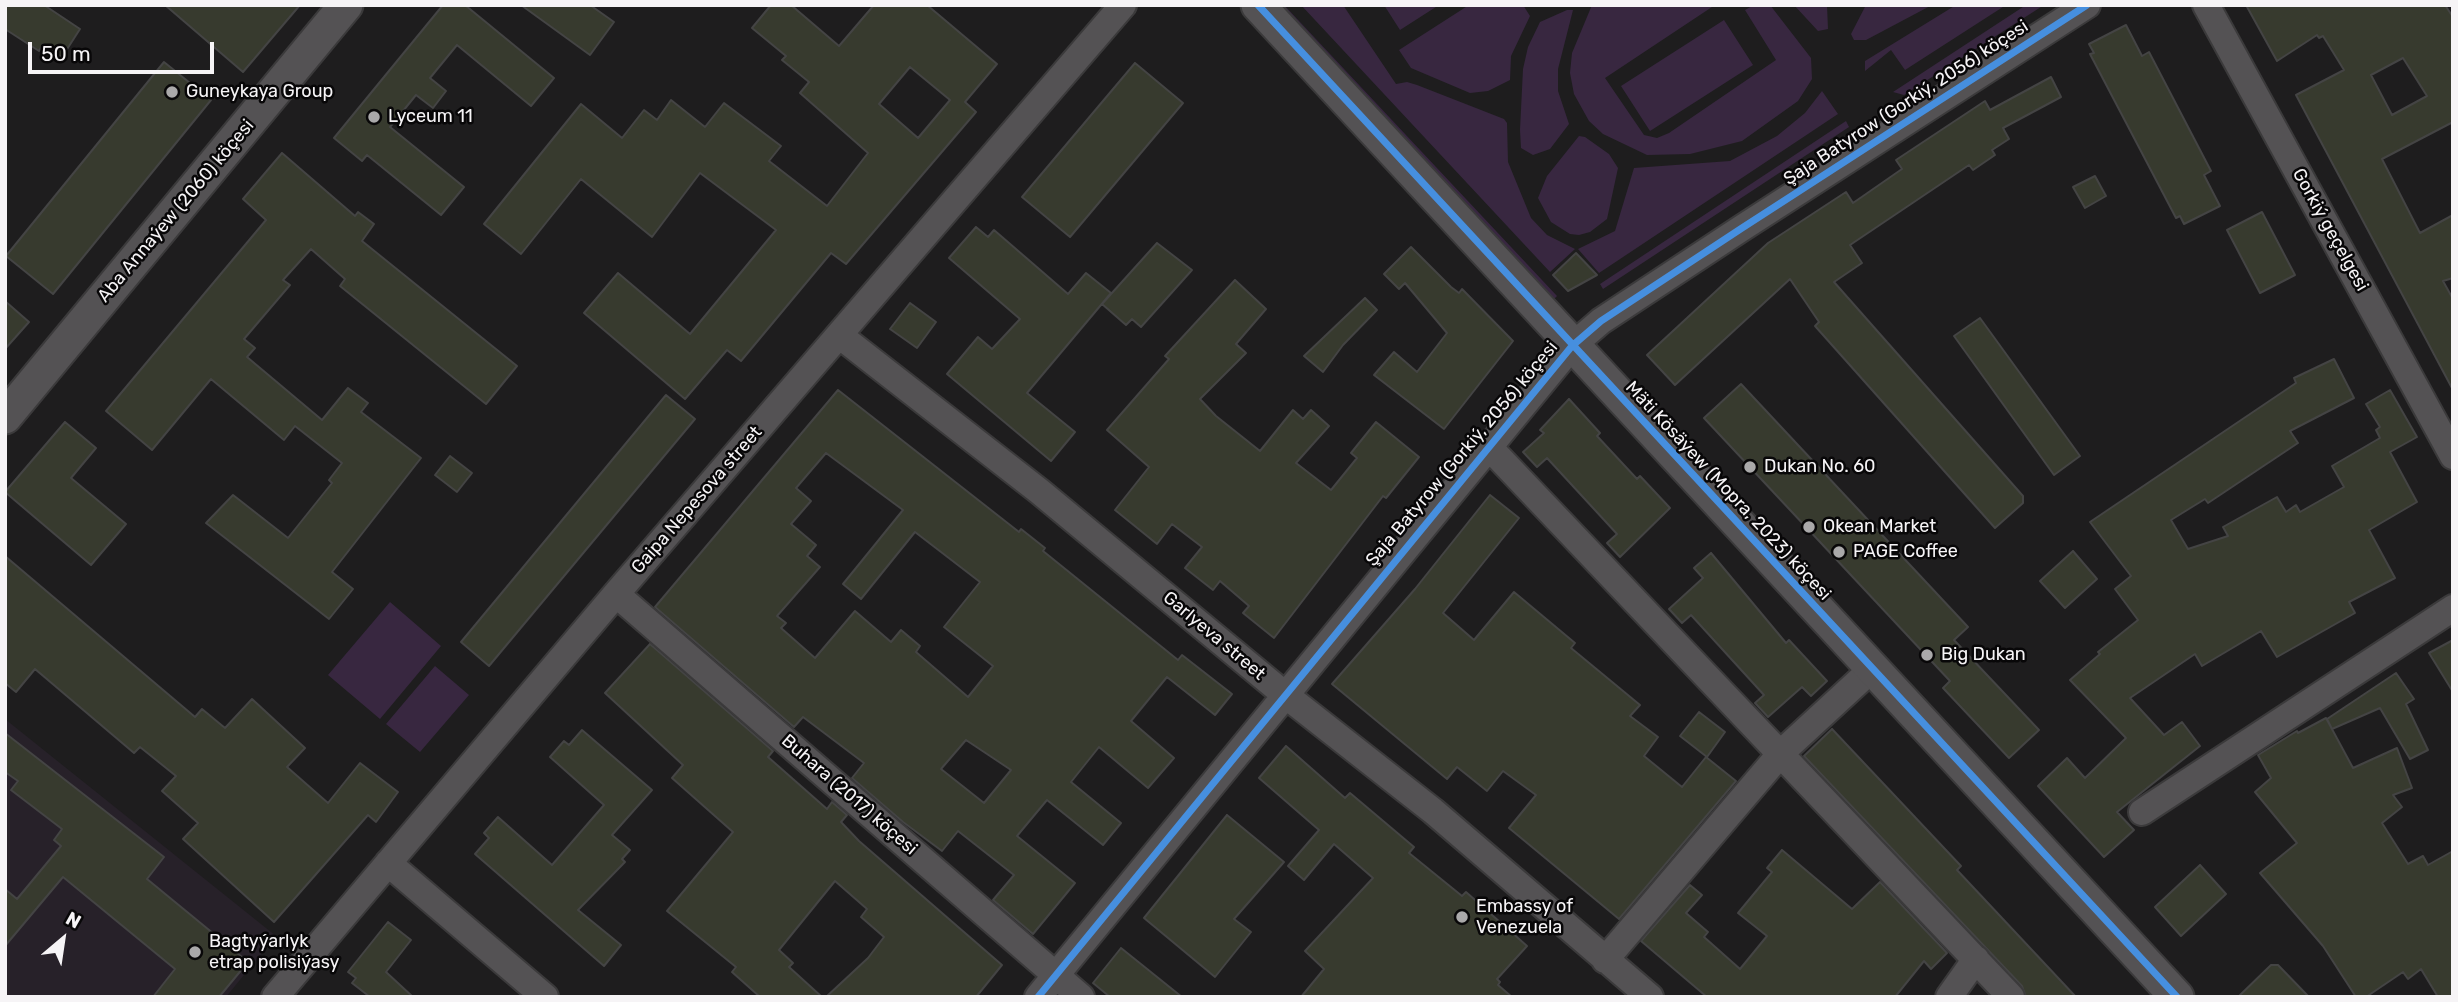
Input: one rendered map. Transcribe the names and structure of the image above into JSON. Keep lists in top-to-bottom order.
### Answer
{
  "streets": {
    "street": [
      "Şaja Batyrow (Gorkiý, 2056) köçesi",
      "Aba Annaýew (2060) köçesi",
      "Gorkiý geçelgesi",
      "Mäti Kösäýew (Mopra, 2023) köçesi",
      "Gaipa Nepesova street",
      "Garlyeva street",
      "Buhara (2017) köçesi"
    ]
  },
  "crossings": [
    ["Şaja Batyrow (Gorkiý, 2056) köçesi", "Mäti Kösäýew (Mopra, 2023) köçesi"],
    ["Şaja Batyrow (Gorkiý, 2056) köçesi", "Garlyeva street"],
    ["Şaja Batyrow (Gorkiý, 2056) köçesi", "Buhara (2017) köçesi"],
    ["Gaipa Nepesova street", "Garlyeva street"],
    ["Gaipa Nepesova street", "Buhara (2017) köçesi"]
  ],
  "places": [
    "Guneykaya Group",
    "Lyceum 11",
    "Dukan No. 60",
    "Okean Market",
    "PAGE Coffee",
    "Big Dukan",
    "Embassy of Venezuela",
    "Bagtyýarlyk etrap polisiýasy"
  ],
  "scale_bar": "50 m",
  "north": "top right"
}
